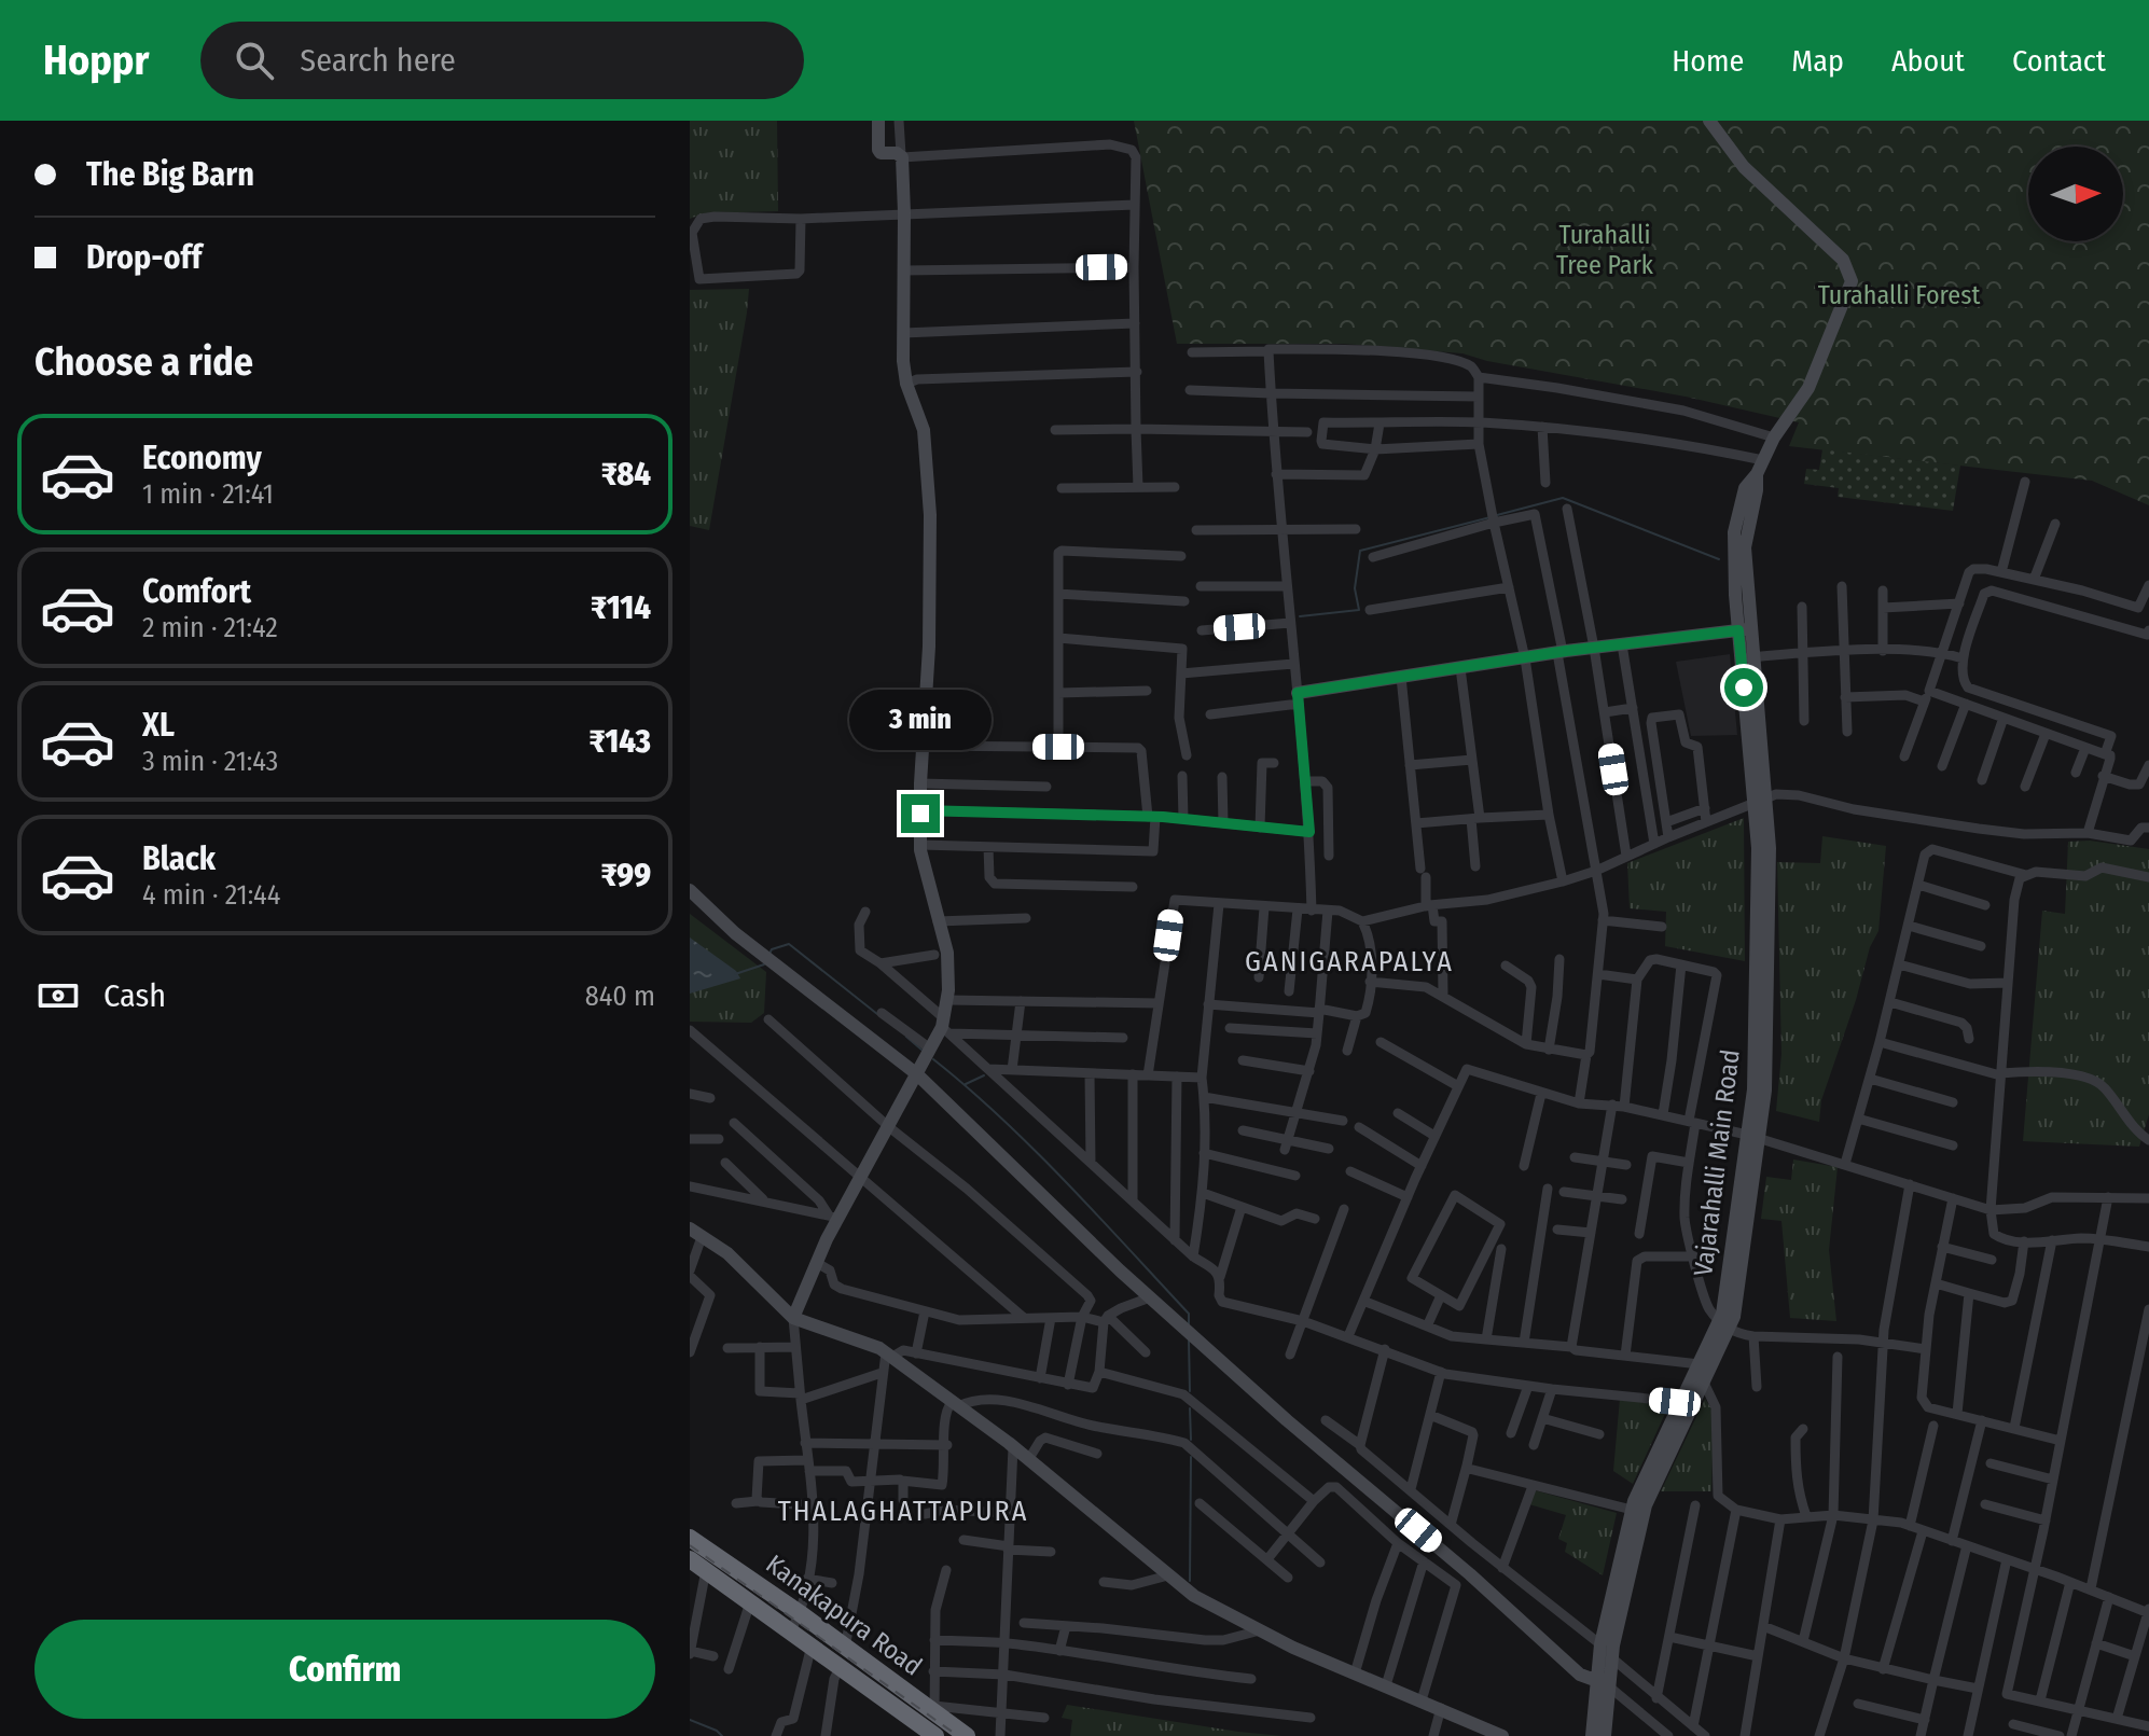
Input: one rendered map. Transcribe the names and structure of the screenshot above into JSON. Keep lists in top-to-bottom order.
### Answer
{
  "streets": {
    "highway": ["Kanakapura Road"],
    "street": ["Vajarahalli Main Road"]
  },
  "districts": ["GANIGARAPALYA", "THALAGHATTAPURA"],
  "parks": ["Turahalli Tree Park", "Turahalli Forest"],
  "north": "right",
  "page": {
    "header": "Hoppr",
    "search": "Search here",
    "nav": [
      "Home",
      "Map",
      "About",
      "Contact"
    ],
    "banner": ["The Big Barn", "Drop-off"],
    "heading": "Choose a ride",
    "list": [
      {
        "name": "Economy",
        "note": "1 min · 21:41",
        "value": "₹84"
      },
      {
        "name": "Comfort",
        "note": "2 min · 21:42",
        "value": "₹114"
      },
      {
        "name": "XL",
        "note": "3 min · 21:43",
        "value": "₹143"
      },
      {
        "name": "Black",
        "note": "4 min · 21:44",
        "value": "₹99"
      }
    ],
    "bubble": "3 min",
    "pay": ["Cash", "840 m"],
    "buttons": "Confirm"
  }
}
